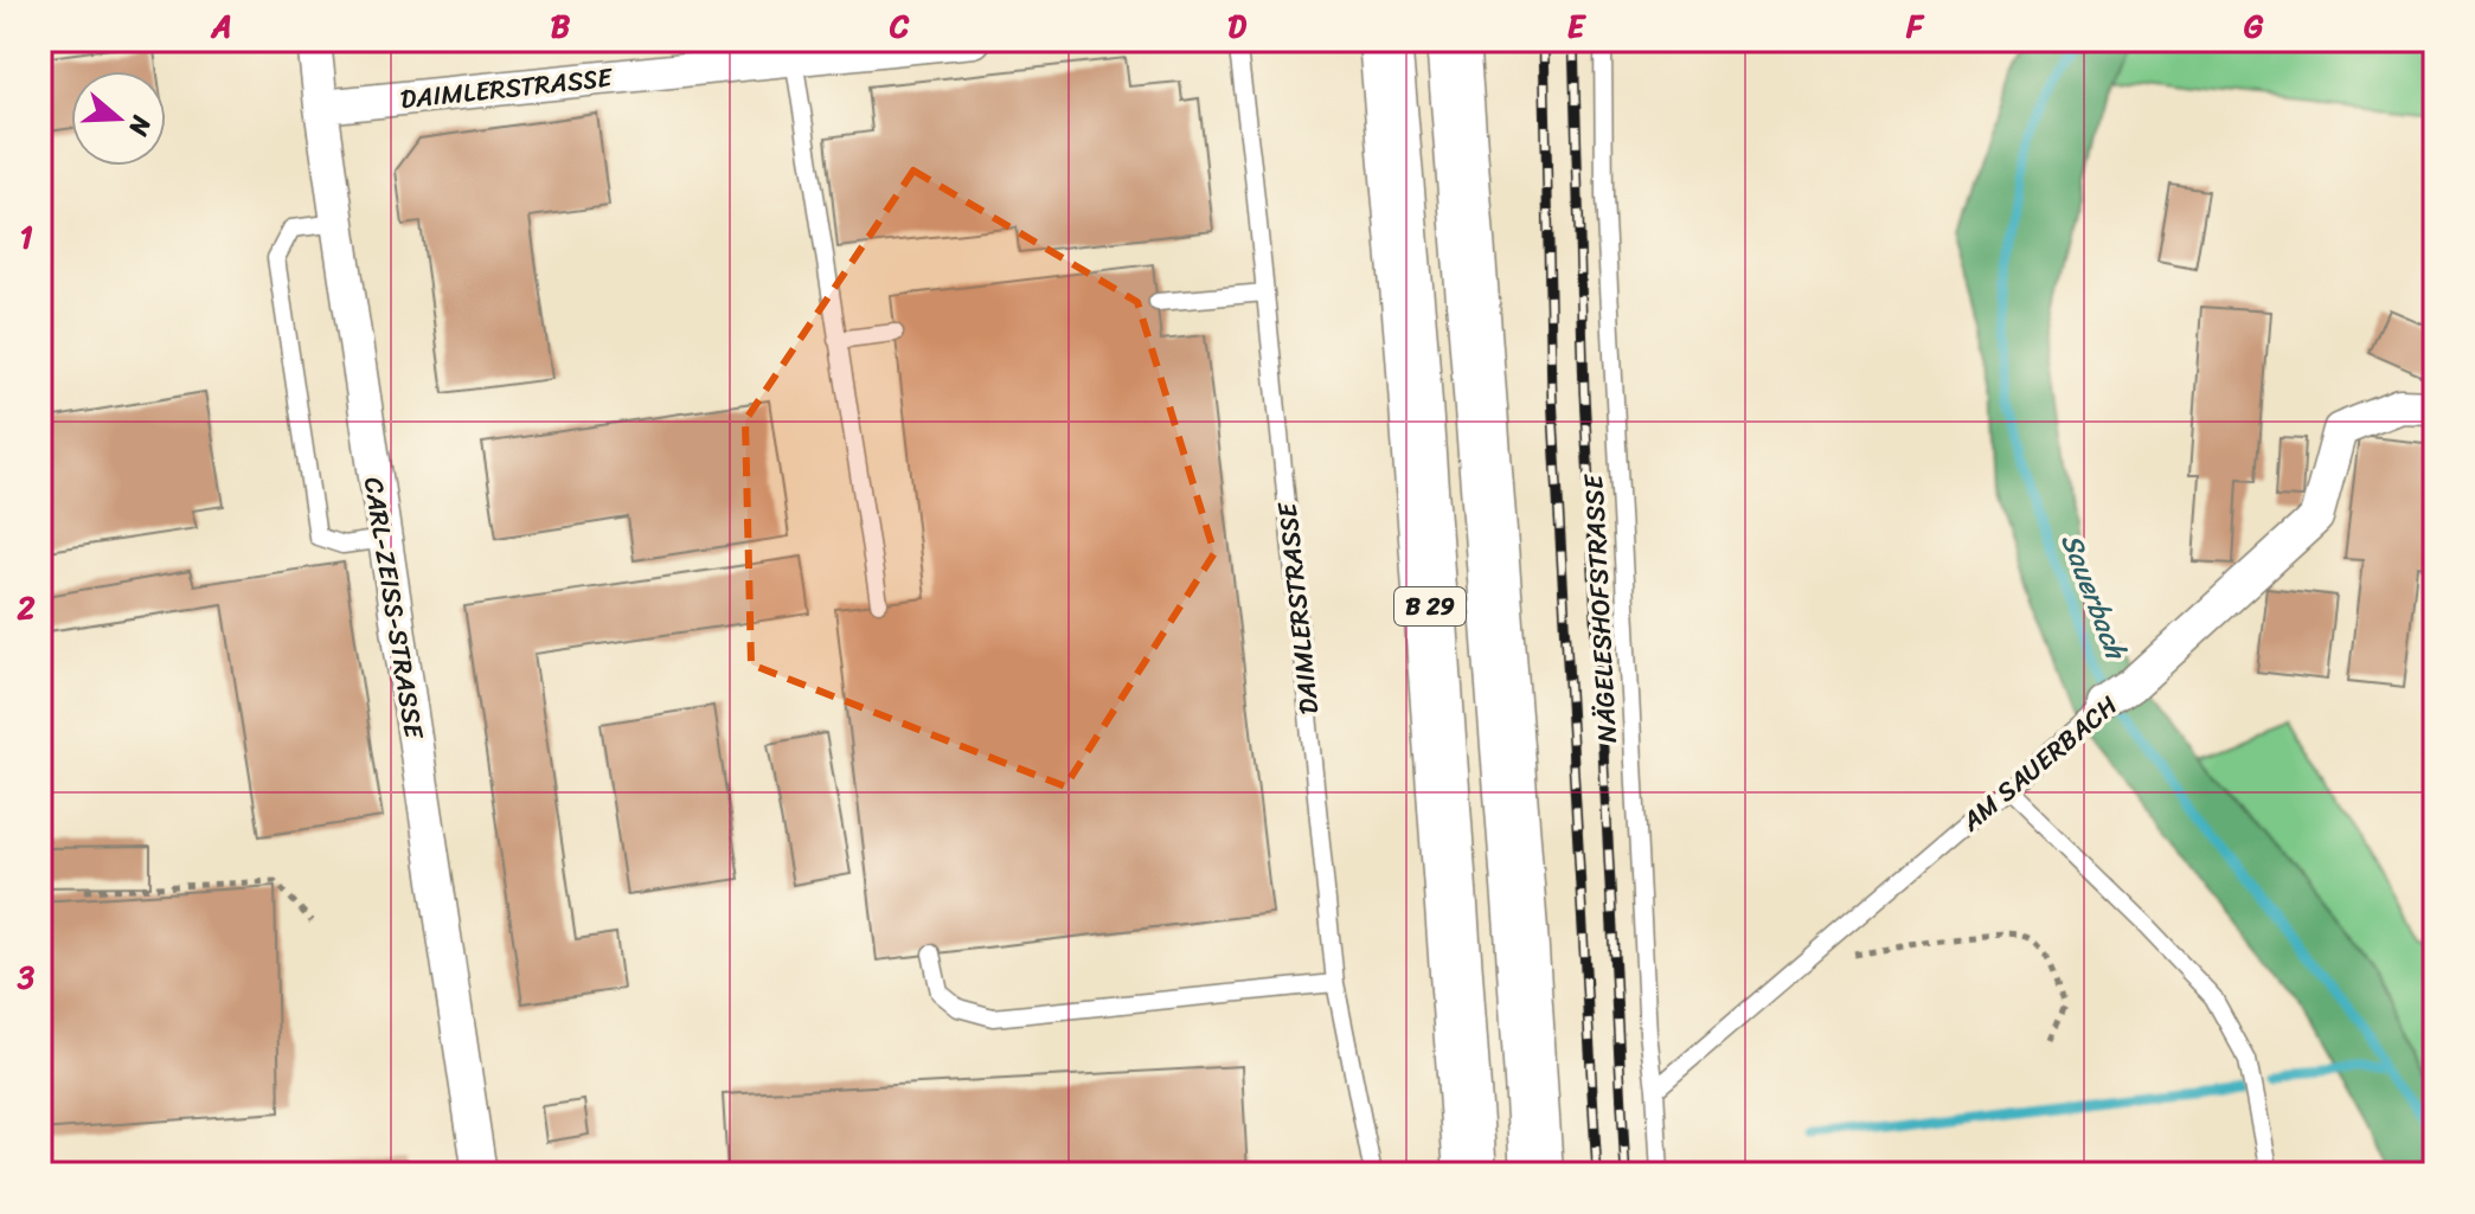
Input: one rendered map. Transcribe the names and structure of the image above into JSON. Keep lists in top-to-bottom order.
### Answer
{
  "streets": {
    "highway": ["B 29"],
    "street": ["DAIMLERSTRASSE", "CARL-ZEISS-STRASSE", "AM SAUERBACH"],
    "lane": ["NÄGELESHOFSTRASSE"]
  },
  "crossings": [
    ["DAIMLERSTRASSE", "CARL-ZEISS-STRASSE"],
    ["NÄGELESHOFSTRASSE", "AM SAUERBACH"]
  ],
  "water": ["Sauerbach"],
  "north": "right",
  "grid": {
    "columns": [
      "A",
      "B",
      "C",
      "D",
      "E",
      "F",
      "G"
    ],
    "rows": ["1", "2", "3"]
  }
}
